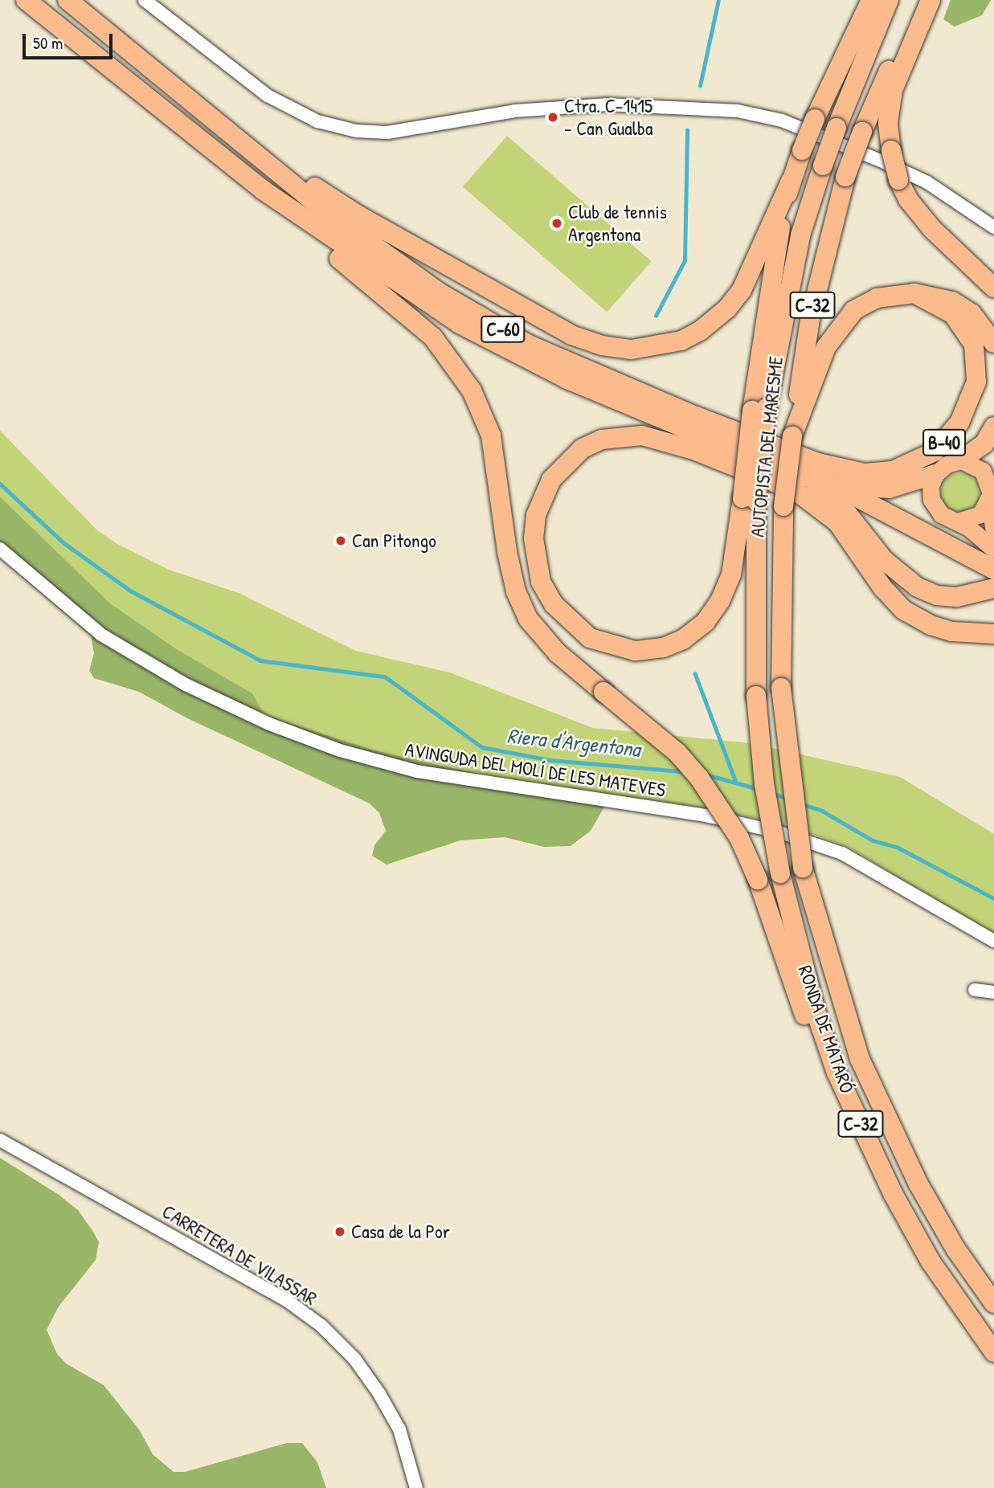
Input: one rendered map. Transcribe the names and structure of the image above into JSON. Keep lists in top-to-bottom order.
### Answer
{
  "streets": {
    "highway": [
      "C-32",
      "C-60",
      "B-40",
      "AUTOPISTA DEL MARESME",
      "RONDA DE MATARÓ"
    ],
    "street": ["AVINGUDA DEL MOLÍ DE LES MATEVES", "CARRETERA DE VILASSAR"]
  },
  "crossings": [
    ["C-60", "B-40"],
    ["AUTOPISTA DEL MARESME", "RONDA DE MATARÓ"]
  ],
  "water": ["Riera d'Argentona"],
  "places": [
    "Ctra. C-1415 - Can Gualba",
    "Club de tennis Argentona",
    "Can Pitongo",
    "Casa de la Por"
  ],
  "scale_bar": "50 m"
}
